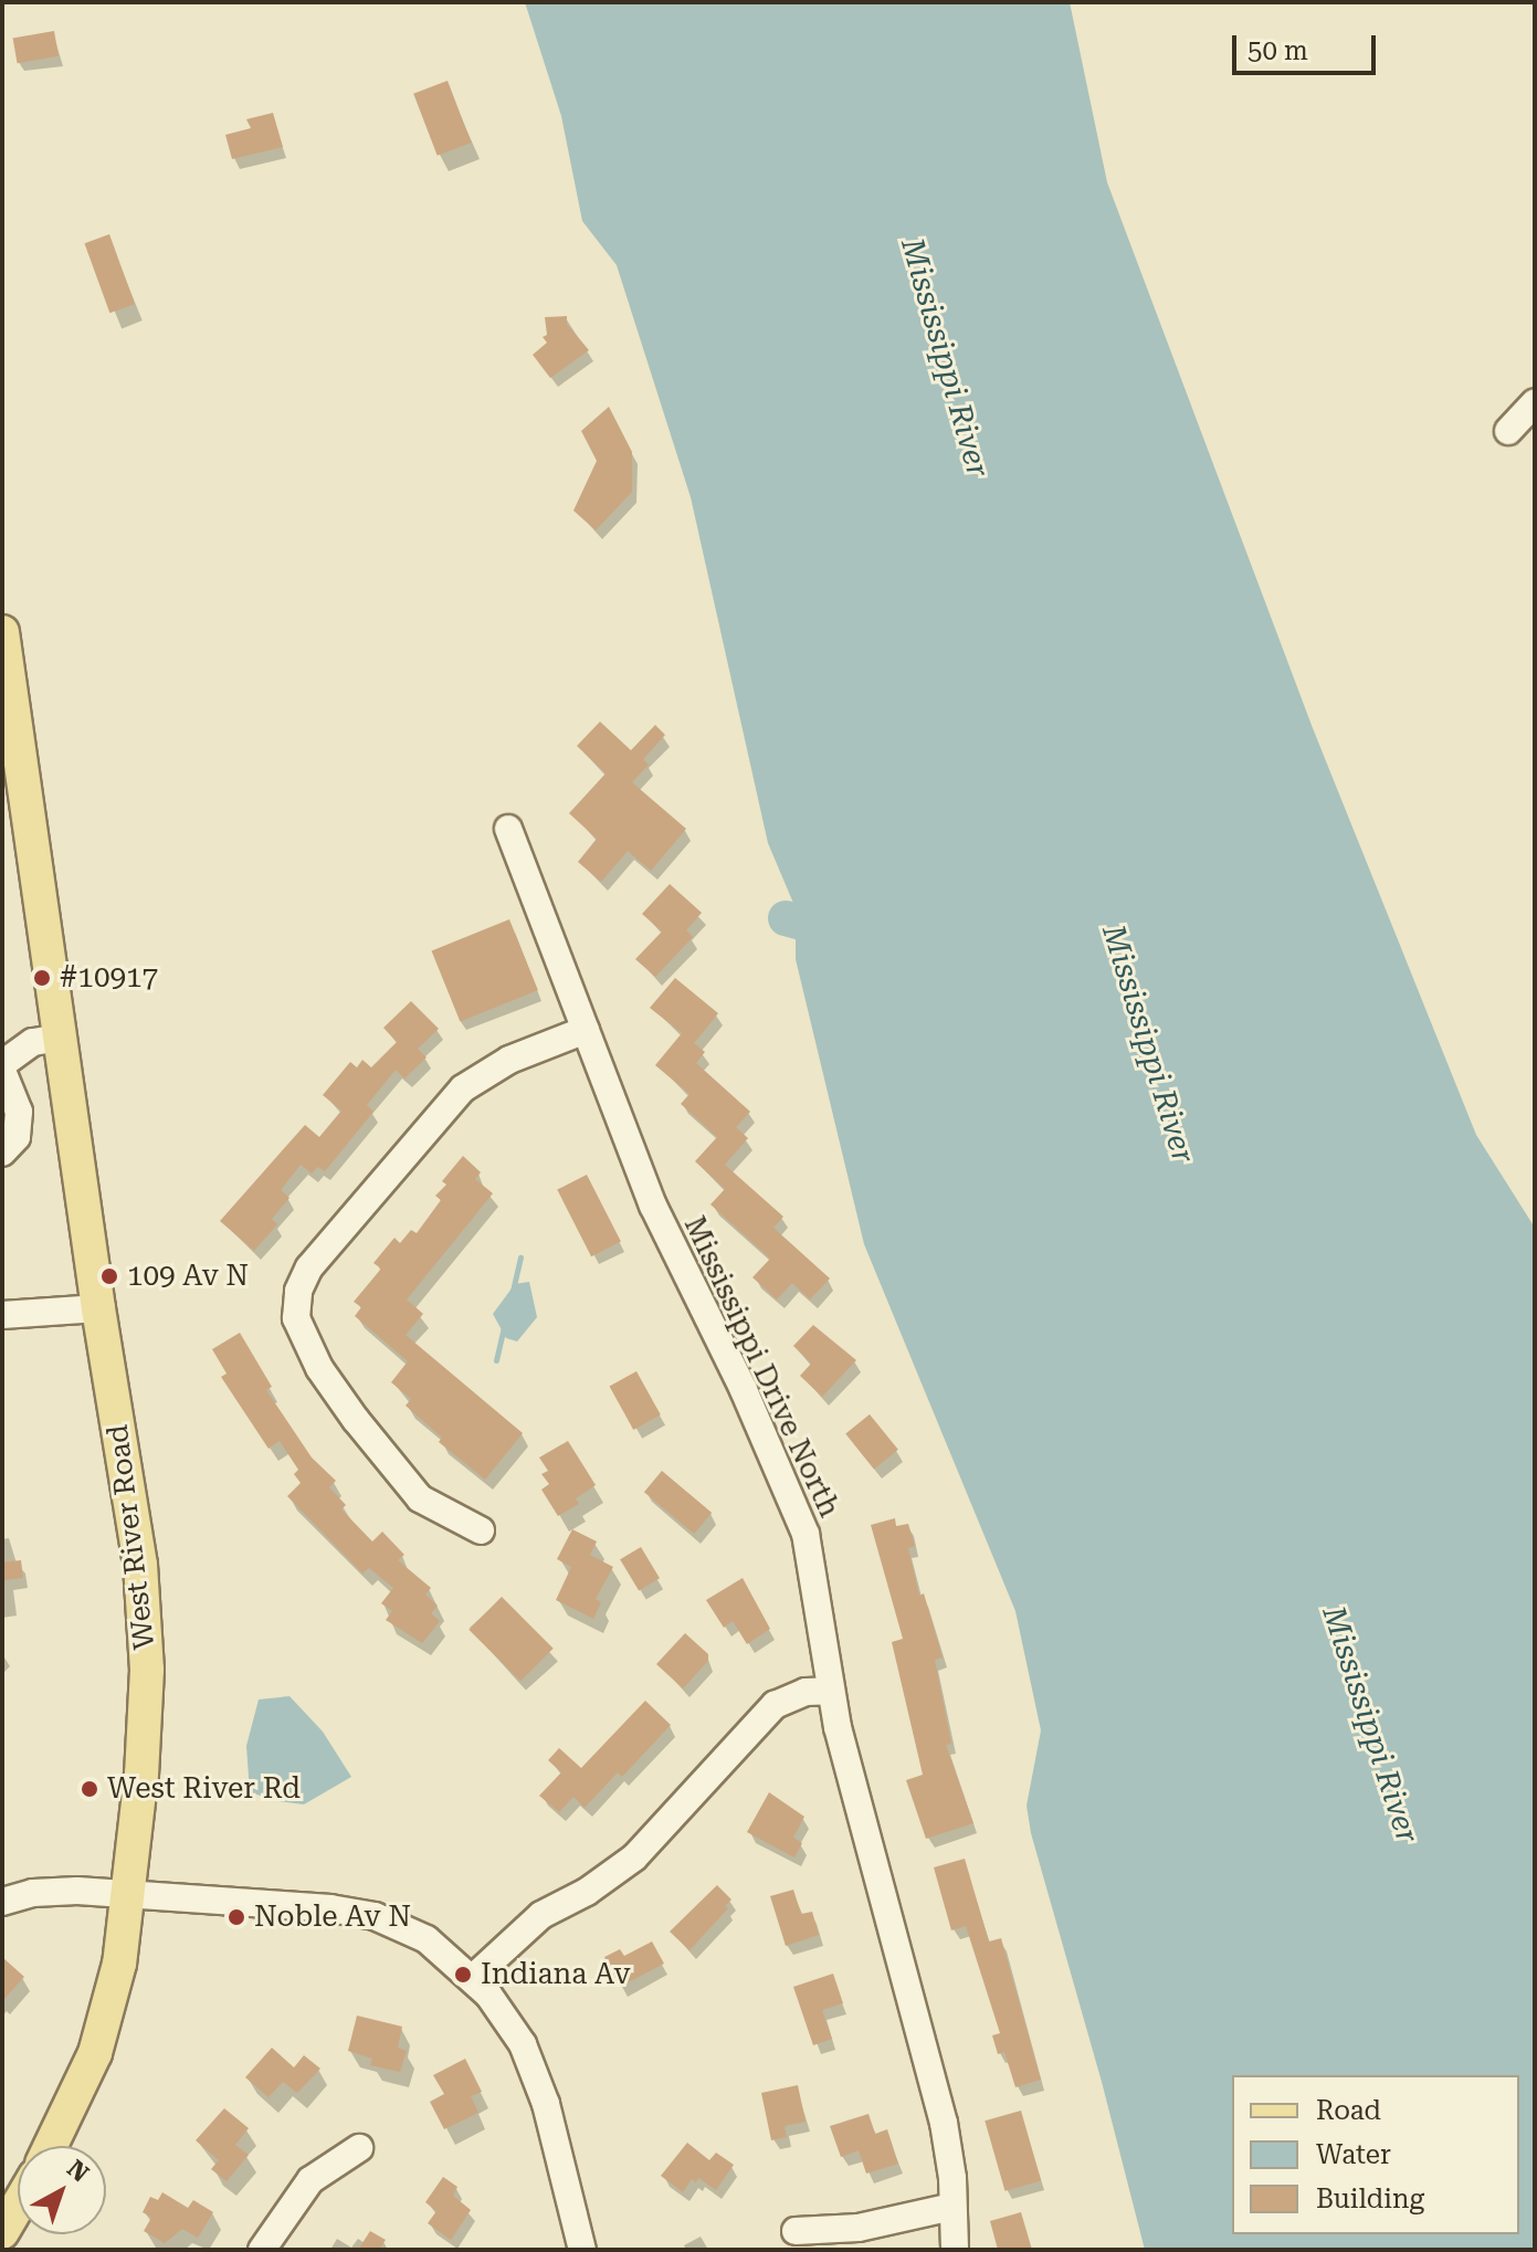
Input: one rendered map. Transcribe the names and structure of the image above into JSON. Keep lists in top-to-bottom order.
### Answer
{
  "streets": {
    "main road": ["West River Road"],
    "street": ["Mississippi Drive North"]
  },
  "water": ["Mississippi River"],
  "places": [
    "#10917",
    "109 Av N",
    "West River Rd",
    "Noble Av N",
    "Indiana Av"
  ],
  "legend": ["Road", "Water", "Building"],
  "scale_bar": "50 m",
  "north": "top right"
}
